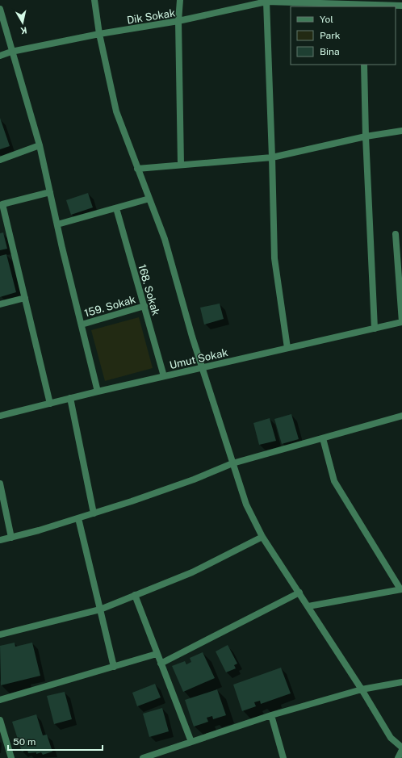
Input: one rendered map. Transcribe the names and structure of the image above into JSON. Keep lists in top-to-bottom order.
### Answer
{
  "streets": {
    "street": [
      "Dik Sokak",
      "168. Sokak",
      "159. Sokak",
      "Umut Sokak"
    ]
  },
  "crossings": [
    ["168. Sokak", "159. Sokak"],
    ["168. Sokak", "Umut Sokak"]
  ],
  "legend": ["Yol", "Park", "Bina"],
  "scale_bar": "50 m",
  "north": "bottom"
}
